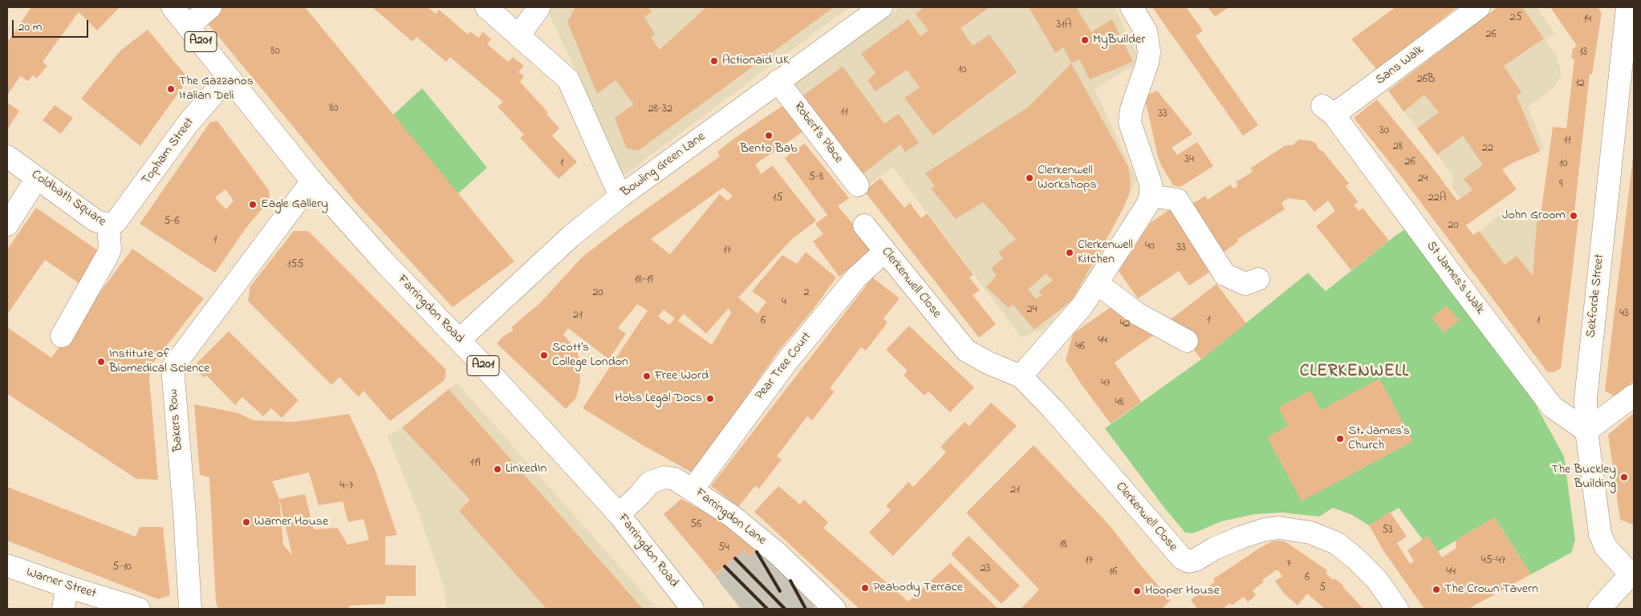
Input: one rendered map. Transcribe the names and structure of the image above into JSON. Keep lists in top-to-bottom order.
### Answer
{
  "streets": {
    "street": [
      "A201",
      "Sans Walk",
      "Robert's Place",
      "Topham Street",
      "Bowling Green Lane",
      "Coldbath Square",
      "St James's Walk",
      "Clerkenwell Close",
      "Sekforde Street",
      "Farringdon Road",
      "Pear Tree Court",
      "Bakers Row",
      "Farringdon Lane",
      "Warner Street"
    ]
  },
  "crossings": [
    ["Sans Walk", "St James's Walk"],
    ["Robert's Place", "Bowling Green Lane"],
    ["Topham Street", "Coldbath Square"],
    ["Topham Street", "Farringdon Road"],
    ["Bowling Green Lane", "Farringdon Road"],
    ["St James's Walk", "Sekforde Street"],
    ["Clerkenwell Close", "Pear Tree Court"],
    ["Farringdon Road", "Bakers Row"],
    ["Farringdon Road", "Farringdon Lane"],
    ["Pear Tree Court", "Farringdon Lane"]
  ],
  "districts": ["CLERKENWELL"],
  "places": [
    "MyBuilder",
    "Actionaid UK",
    "The Gazzanos Italian Deli",
    "Bento Bab",
    "Clerkenwell Workshops",
    "Eagle Gallery",
    "John Groom",
    "Clerkenwell Kitchen",
    "Scott's College London",
    "Institute of Biomedical Science",
    "Free Word",
    "Hobs Legal Docs",
    "St. James's Church",
    "LinkedIn",
    "The Buckley Building",
    "Warner House",
    "Peabody Terrace",
    "The Crown Tavern",
    "Hooper House"
  ],
  "house_numbers": [
    "25",
    "14",
    "31A",
    "26",
    "80",
    "13",
    "10",
    "26B",
    "12",
    "80",
    "28-32",
    "11",
    "33",
    "30",
    "11",
    "28",
    "22",
    "34",
    "26",
    "1",
    "10",
    "5-8",
    "24",
    "9",
    "15",
    "22A",
    "5-6",
    "20",
    "1",
    "40",
    "33",
    "17",
    "155",
    "18-19",
    "20",
    "2",
    "4",
    "24",
    "43",
    "21",
    "1",
    "6",
    "1",
    "42",
    "44",
    "46",
    "47",
    "48",
    "119",
    "4-7",
    "21",
    "56",
    "53",
    "18",
    "54",
    "17",
    "45-47",
    "7",
    "5-10",
    "23",
    "16",
    "44",
    "6",
    "5"
  ],
  "scale_bar": "20 m"
}
